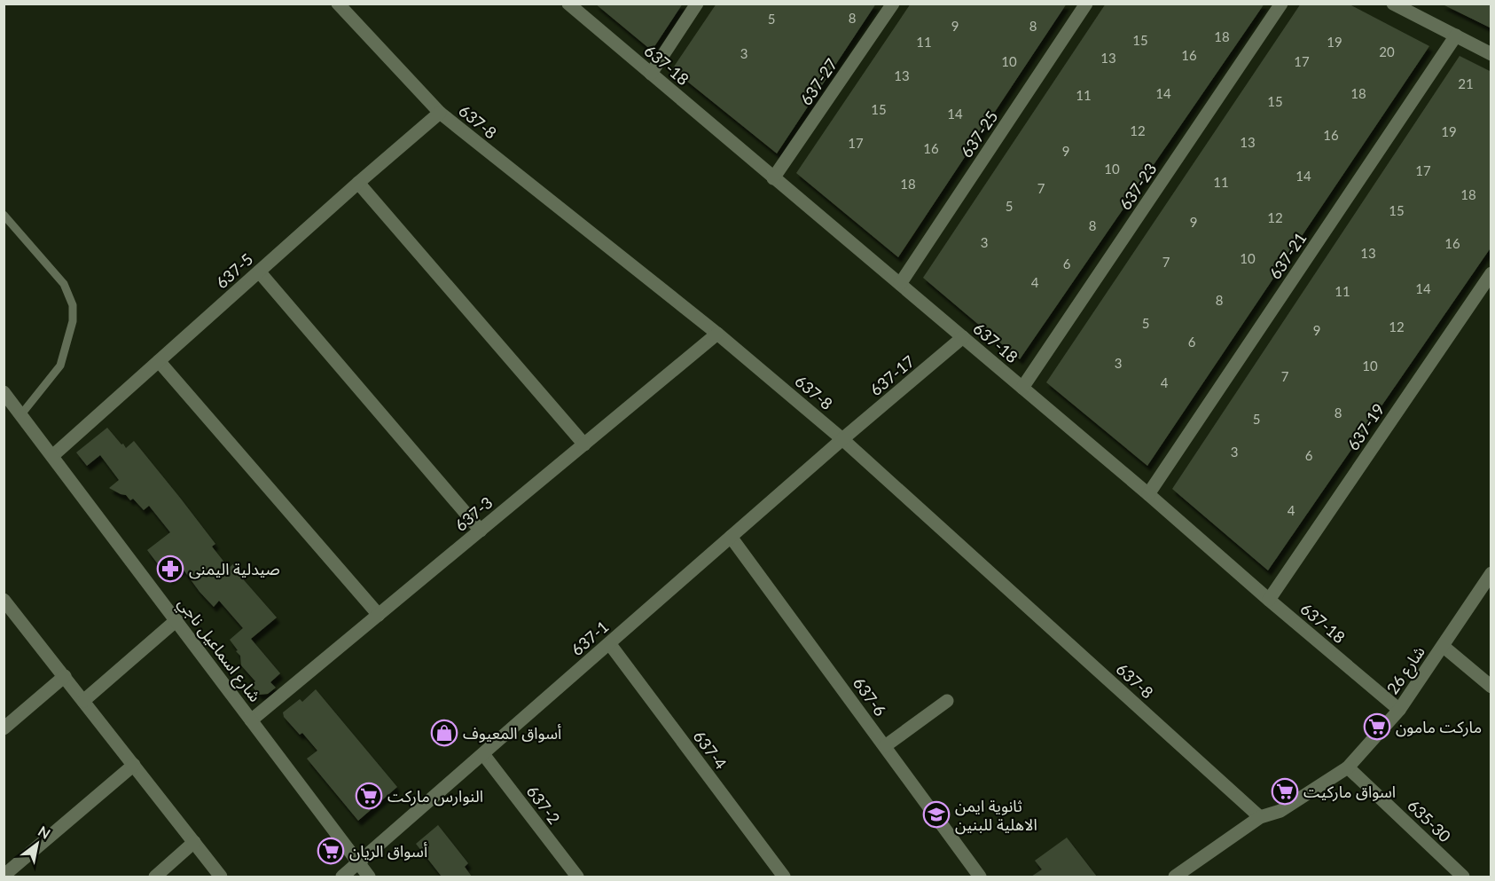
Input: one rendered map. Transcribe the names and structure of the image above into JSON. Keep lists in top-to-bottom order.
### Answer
{
  "streets": {
    "street": [
      "637-18",
      "637-27",
      "637-8",
      "637-25",
      "637-23",
      "637-21",
      "637-5",
      "637-17",
      "637-19",
      "637-3",
      "637-1",
      "شارع اسماعيل ناجي",
      "شارع 26",
      "637-6",
      "637-4",
      "637-2",
      "635-30"
    ]
  },
  "crossings": [
    ["637-18", "637-27"],
    ["637-18", "637-25"],
    ["637-18", "637-23"],
    ["637-18", "637-21"],
    ["637-18", "637-17"],
    ["637-18", "637-19"],
    ["637-18", "شارع 26"],
    ["637-8", "637-5"],
    ["637-8", "637-17"],
    ["637-8", "637-3"],
    ["637-8", "637-1"],
    ["637-8", "شارع 26"],
    ["637-5", "شارع اسماعيل ناجي"],
    ["637-17", "637-1"],
    ["637-3", "شارع اسماعيل ناجي"],
    ["637-1", "شارع اسماعيل ناجي"],
    ["637-1", "637-6"],
    ["637-1", "637-4"],
    ["637-1", "637-2"],
    ["شارع 26", "635-30"]
  ],
  "places": {
    "pharmacy": ["صيدلية اليمنى"],
    "supermarket": [
      "ماركت مامون",
      "اسواق ماركيت",
      "النوارس ماركت",
      "أسواق الريان"
    ],
    "shop": ["أسواق المعيوف"],
    "school or university": ["ثانوية ايمن الاهلية للبنين"]
  },
  "house_numbers": [
    "8",
    "5",
    "9",
    "8",
    "18",
    "15",
    "11",
    "19",
    "20",
    "3",
    "16",
    "13",
    "10",
    "17",
    "13",
    "21",
    "14",
    "18",
    "11",
    "15",
    "15",
    "14",
    "12",
    "19",
    "16",
    "13",
    "17",
    "16",
    "9",
    "10",
    "17",
    "14",
    "11",
    "18",
    "7",
    "18",
    "5",
    "15",
    "12",
    "9",
    "8",
    "3",
    "16",
    "13",
    "10",
    "7",
    "6",
    "4",
    "14",
    "11",
    "8",
    "5",
    "12",
    "9",
    "6",
    "3",
    "10",
    "7",
    "4",
    "8",
    "5",
    "3",
    "6",
    "4"
  ],
  "north": "top right"
}
